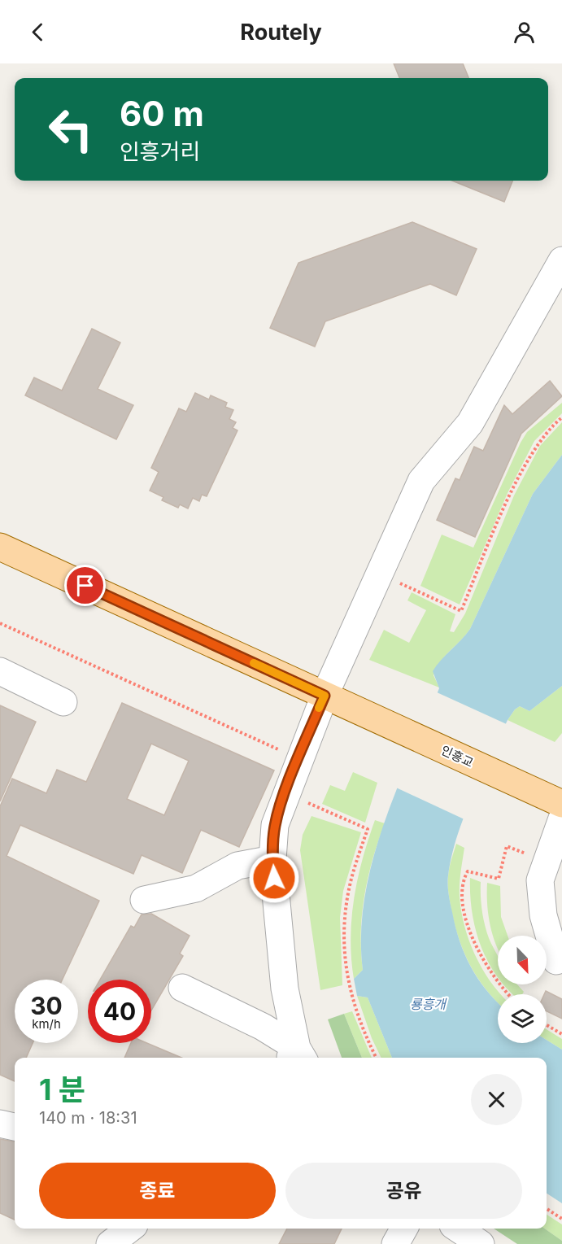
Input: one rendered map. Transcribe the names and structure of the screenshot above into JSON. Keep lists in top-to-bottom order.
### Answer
{
  "streets": {
    "main road": ["인흥교"]
  },
  "water": ["룡흥개"],
  "north": "bottom right",
  "page": {
    "header": "Routely",
    "turn": ["60 m", "인흥거리"],
    "speed": "30 km/h",
    "limit": "40",
    "heading": ["1 분", "140 m · 18:31"],
    "buttons": ["종료", "공유"]
  }
}
